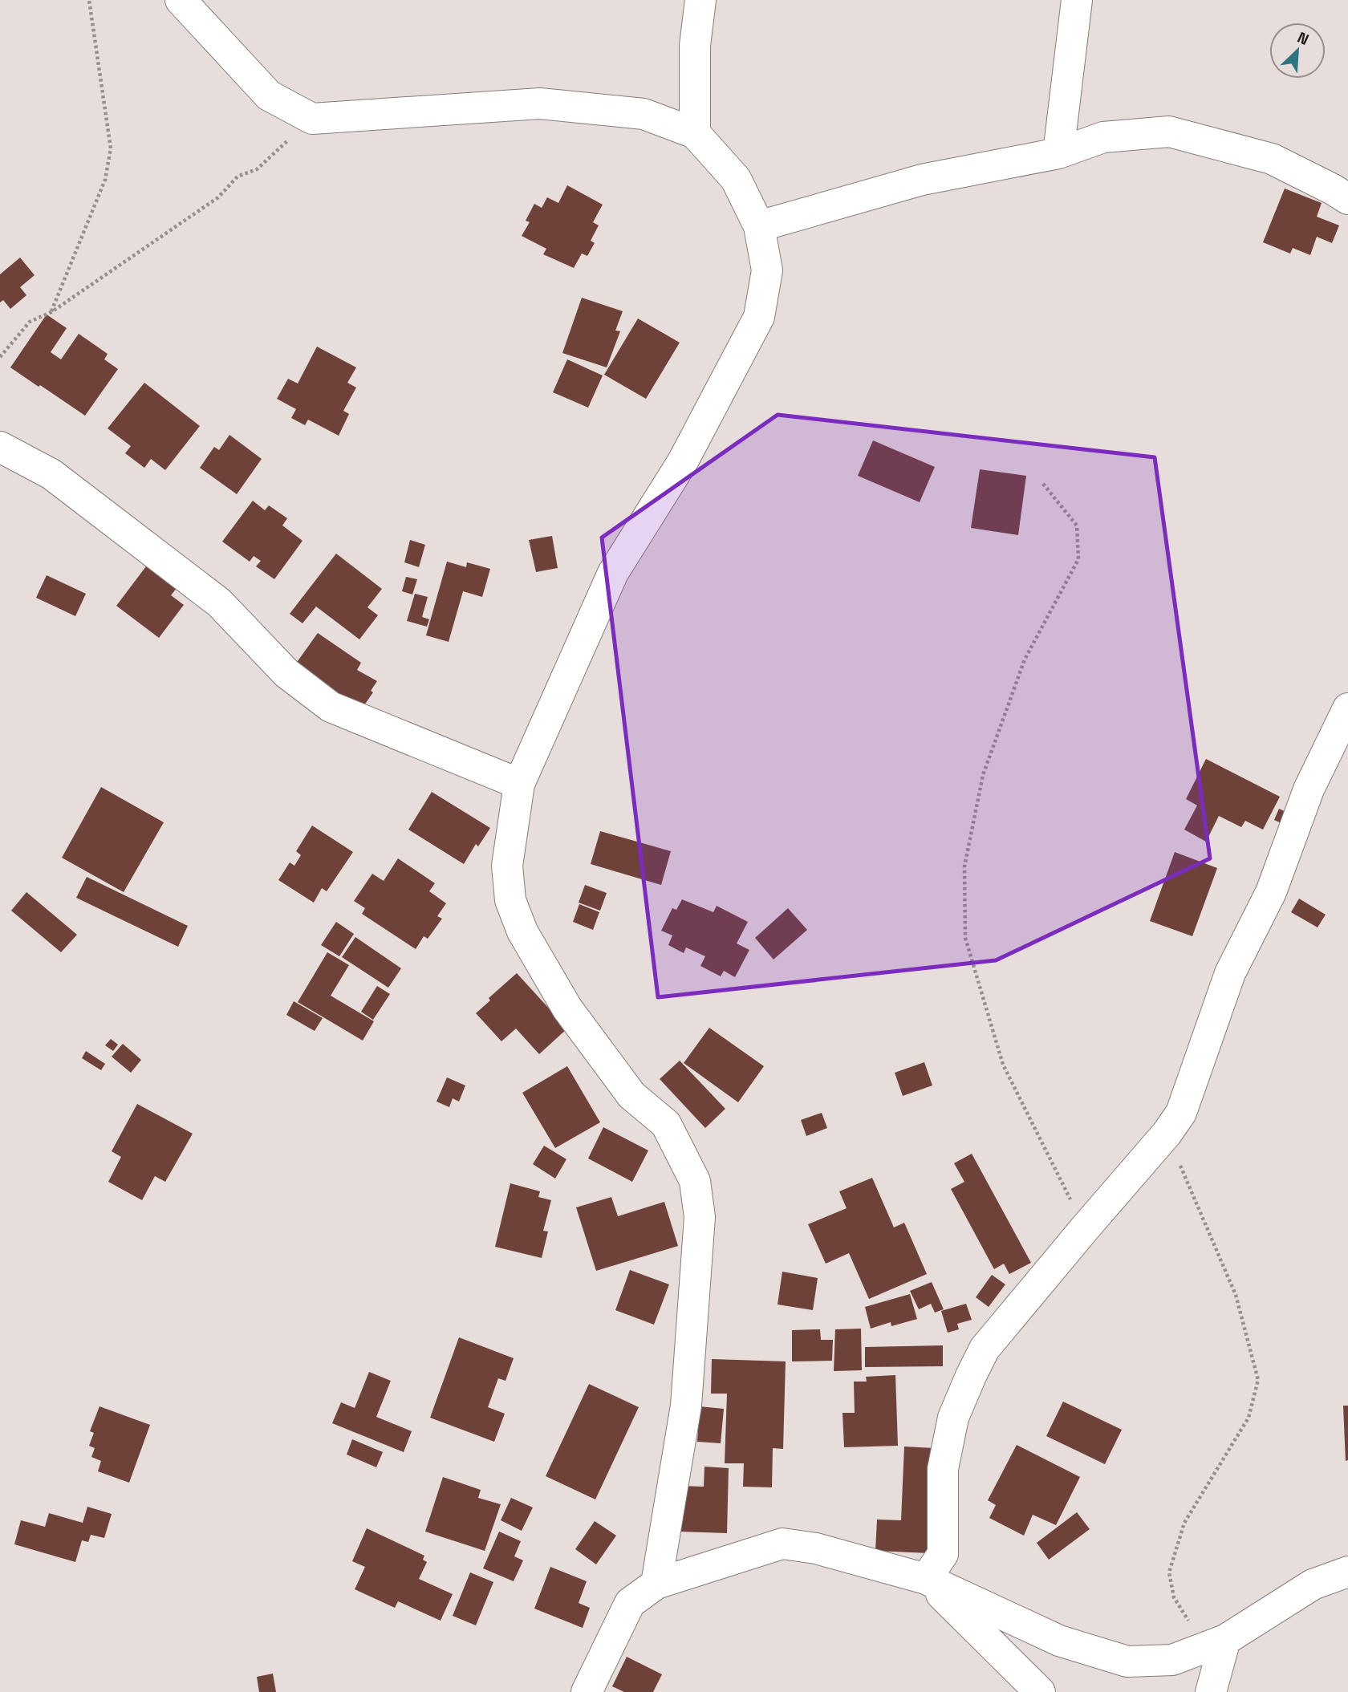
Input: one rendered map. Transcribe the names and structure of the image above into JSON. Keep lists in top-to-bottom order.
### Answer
{
  "north": "top right"
}
